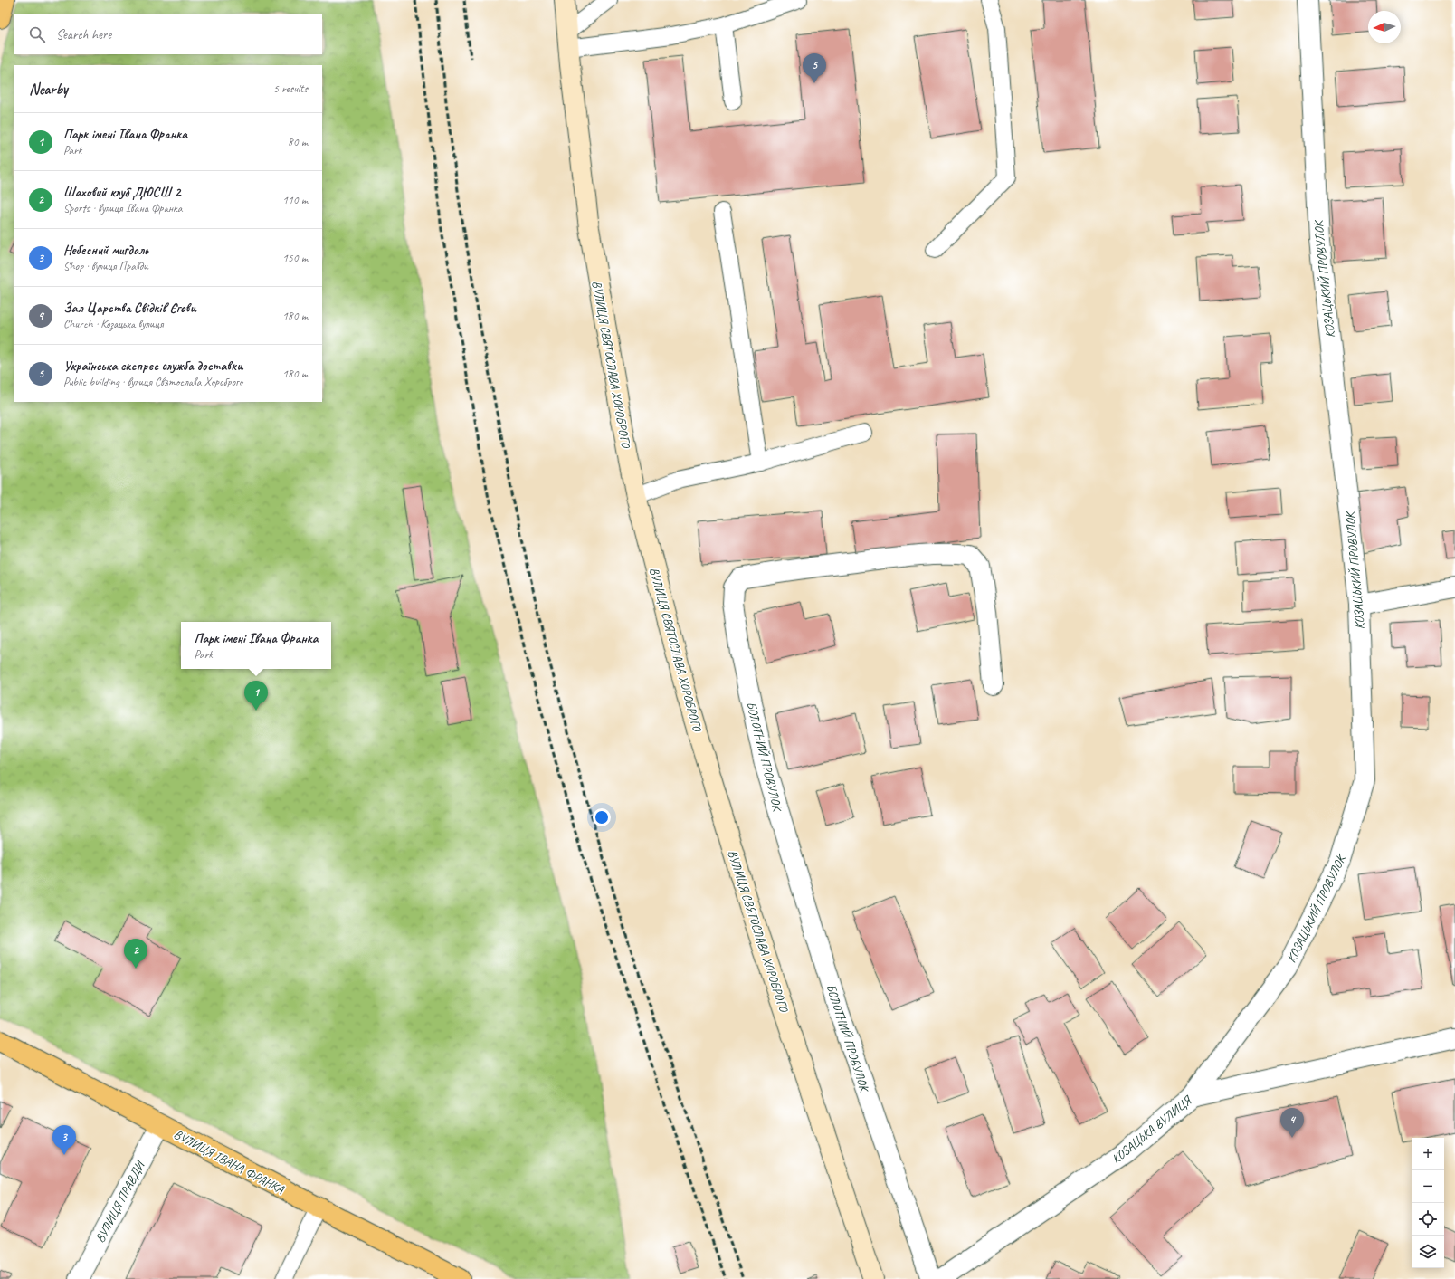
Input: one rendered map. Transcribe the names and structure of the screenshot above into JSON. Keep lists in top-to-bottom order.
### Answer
{
  "streets": {
    "main road": ["ВУЛИЦЯ СВЯТОСЛАВА ХОРОБРОГО", "ВУЛИЦЯ ІВАНА ФРАНКА"],
    "street": [
      "КОЗАЦЬКИЙ ПРОВУЛОК",
      "БОЛОТНИЙ ПРОВУЛОК",
      "КОЗАЦЬКА ВУЛИЦЯ",
      "ВУЛИЦЯ ПРАВДИ"
    ]
  },
  "crossings": [
    ["КОЗАЦЬКИЙ ПРОВУЛОК", "КОЗАЦЬКА ВУЛИЦЯ"],
    ["ВУЛИЦЯ ІВАНА ФРАНКА", "ВУЛИЦЯ ПРАВДИ"]
  ],
  "north": "left",
  "page": {
    "search": "Search here",
    "pins": [
      "5",
      "1",
      "2",
      "4",
      "3"
    ],
    "heading": ["Nearby", "5 results"],
    "list": [
      {
        "mark": "1",
        "name": "Парк імені Івана Франка",
        "note": "Park",
        "value": "80 m"
      },
      {
        "mark": "2",
        "name": "Шаховий клуб ДЮСШ 2",
        "note": "Sports · вулиця Івана Франка",
        "value": "110 m"
      },
      {
        "mark": "3",
        "name": "Небесний мигдаль",
        "note": "Shop · вулиця Правди",
        "value": "150 m"
      },
      {
        "mark": "4",
        "name": "Зал Царства Свідків Єгови",
        "note": "Church · Козацька вулиця",
        "value": "180 m"
      },
      {
        "mark": "5",
        "name": "Українська експрес служба доставки",
        "note": "Public building · вулиця Святослава Хороброго",
        "value": "180 m"
      }
    ],
    "popup": ["Парк імені Івана Франка", "Park"],
    "map_buttons": ["+", "−"]
  }
}
